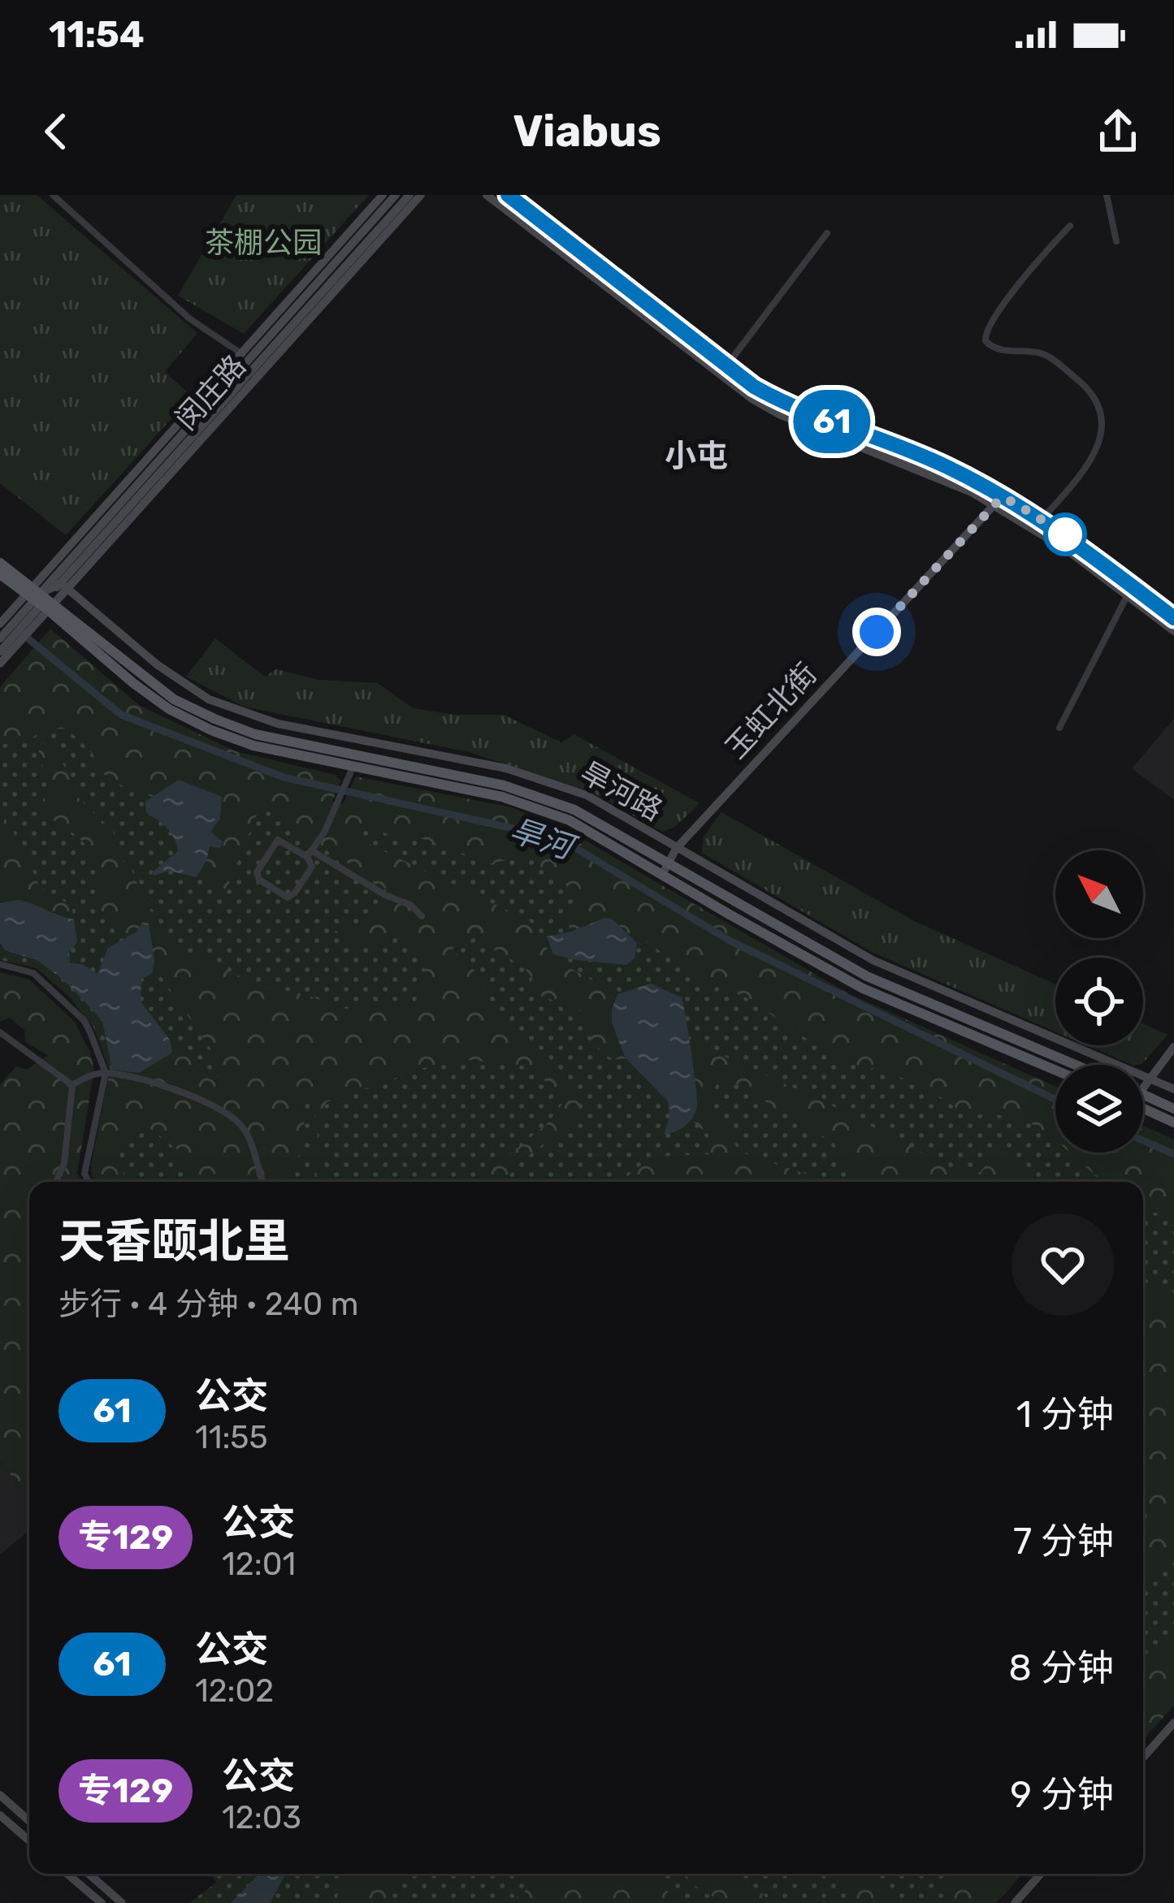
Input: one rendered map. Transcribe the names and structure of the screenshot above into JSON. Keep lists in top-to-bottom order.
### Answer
{
  "streets": {
    "main road": ["旱河路"],
    "street": ["闵庄路", "玉虹北街"]
  },
  "crossings": [
    ["闵庄路", "旱河路"],
    ["玉虹北街", "旱河路"]
  ],
  "districts": ["小屯"],
  "water": ["旱河"],
  "parks": ["茶棚公园"],
  "lines": ["bus line 61"],
  "north": "top left",
  "page": {
    "status": "11:54",
    "header": "Viabus",
    "on_map": "61",
    "heading": ["天香颐北里", "步行 · 4 分钟 · 240 m"],
    "list": [
      {
        "mark": "61",
        "name": "公交",
        "note": "11:55",
        "value": "1 分钟"
      },
      {
        "mark": "专129",
        "name": "公交",
        "note": "12:01",
        "value": "7 分钟"
      },
      {
        "mark": "61",
        "name": "公交",
        "note": "12:02",
        "value": "8 分钟"
      },
      {
        "mark": "专129",
        "name": "公交",
        "note": "12:03",
        "value": "9 分钟"
      }
    ]
  }
}
